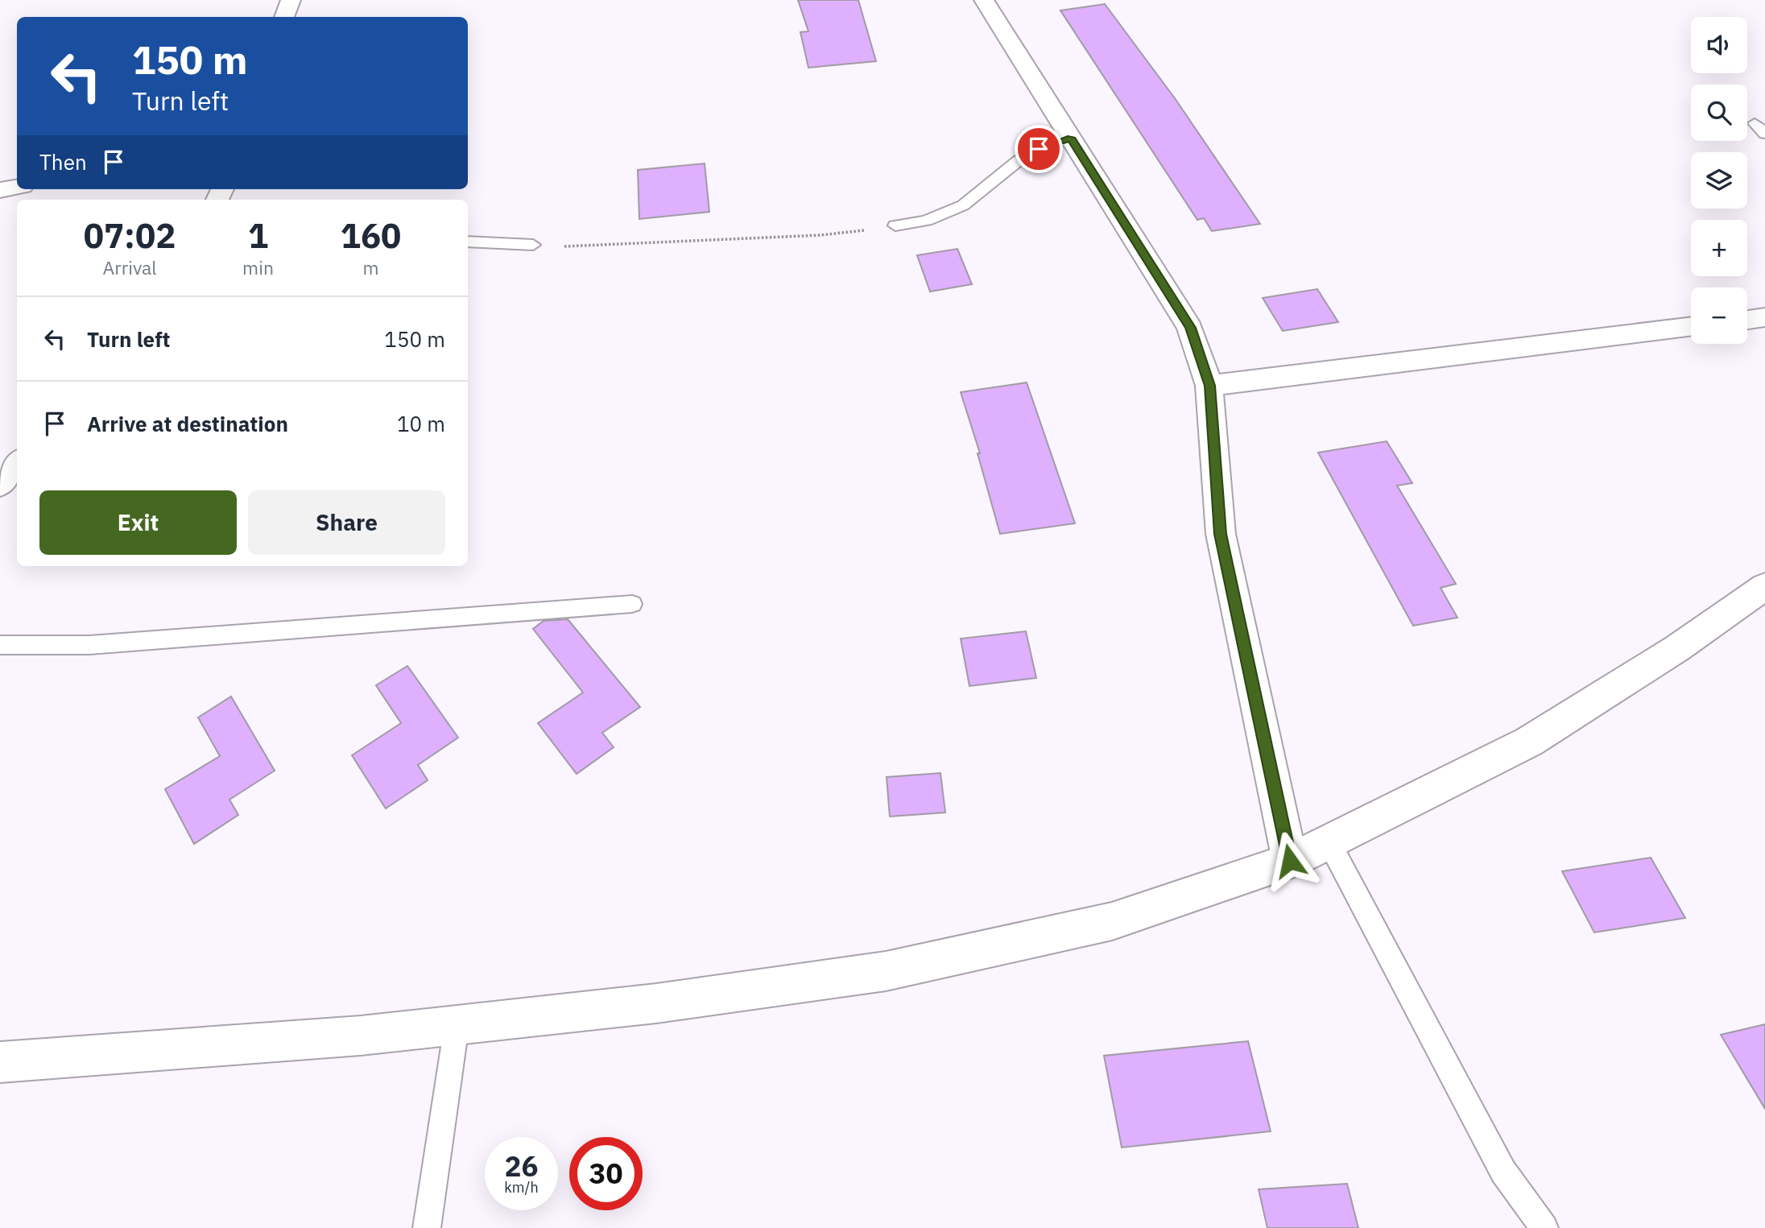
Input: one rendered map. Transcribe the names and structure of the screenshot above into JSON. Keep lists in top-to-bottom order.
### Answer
{
  "page": {
    "map_buttons": ["+", "−"],
    "turn": ["150 m", "Turn left"],
    "then": "Then",
    "eta": [
      "07:02",
      "Arrival",
      "1",
      "min",
      "160",
      "m"
    ],
    "list": [
      {
        "name": "Turn left",
        "value": "150 m"
      },
      {
        "name": "Arrive at destination",
        "value": "10 m"
      }
    ],
    "buttons": ["Exit", "Share"],
    "speed": "26 km/h",
    "limit": "30"
  }
}
